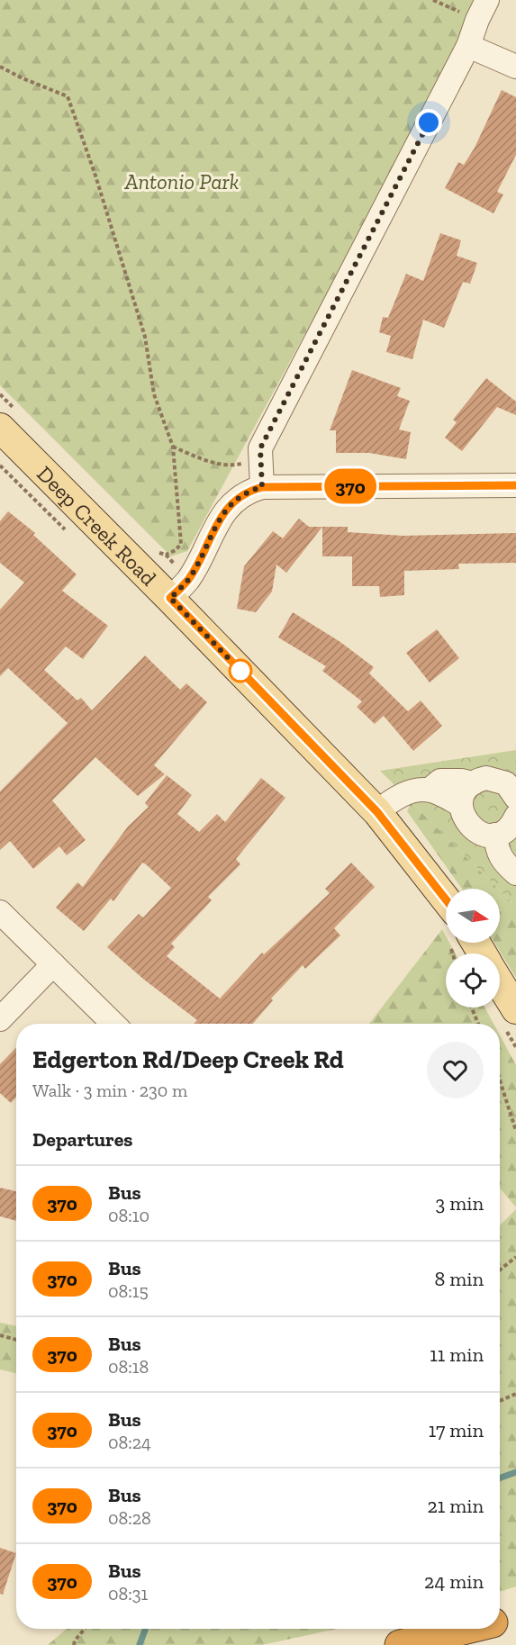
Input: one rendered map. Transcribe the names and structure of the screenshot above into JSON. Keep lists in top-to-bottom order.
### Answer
{
  "streets": {
    "main road": ["Deep Creek Road"]
  },
  "parks": ["Antonio Park"],
  "lines": ["bus line 370"],
  "north": "right",
  "page": {
    "on_map": "370",
    "heading": [
      ["Edgerton Rd/Deep Creek Rd", "Walk · 3 min · 230 m"],
      "Departures"
    ],
    "list": [
      {
        "mark": "370",
        "name": "Bus",
        "note": "08:10",
        "value": "3 min"
      },
      {
        "mark": "370",
        "name": "Bus",
        "note": "08:15",
        "value": "8 min"
      },
      {
        "mark": "370",
        "name": "Bus",
        "note": "08:18",
        "value": "11 min"
      },
      {
        "mark": "370",
        "name": "Bus",
        "note": "08:24",
        "value": "17 min"
      },
      {
        "mark": "370",
        "name": "Bus",
        "note": "08:28",
        "value": "21 min"
      },
      {
        "mark": "370",
        "name": "Bus",
        "note": "08:31",
        "value": "24 min"
      }
    ]
  }
}
